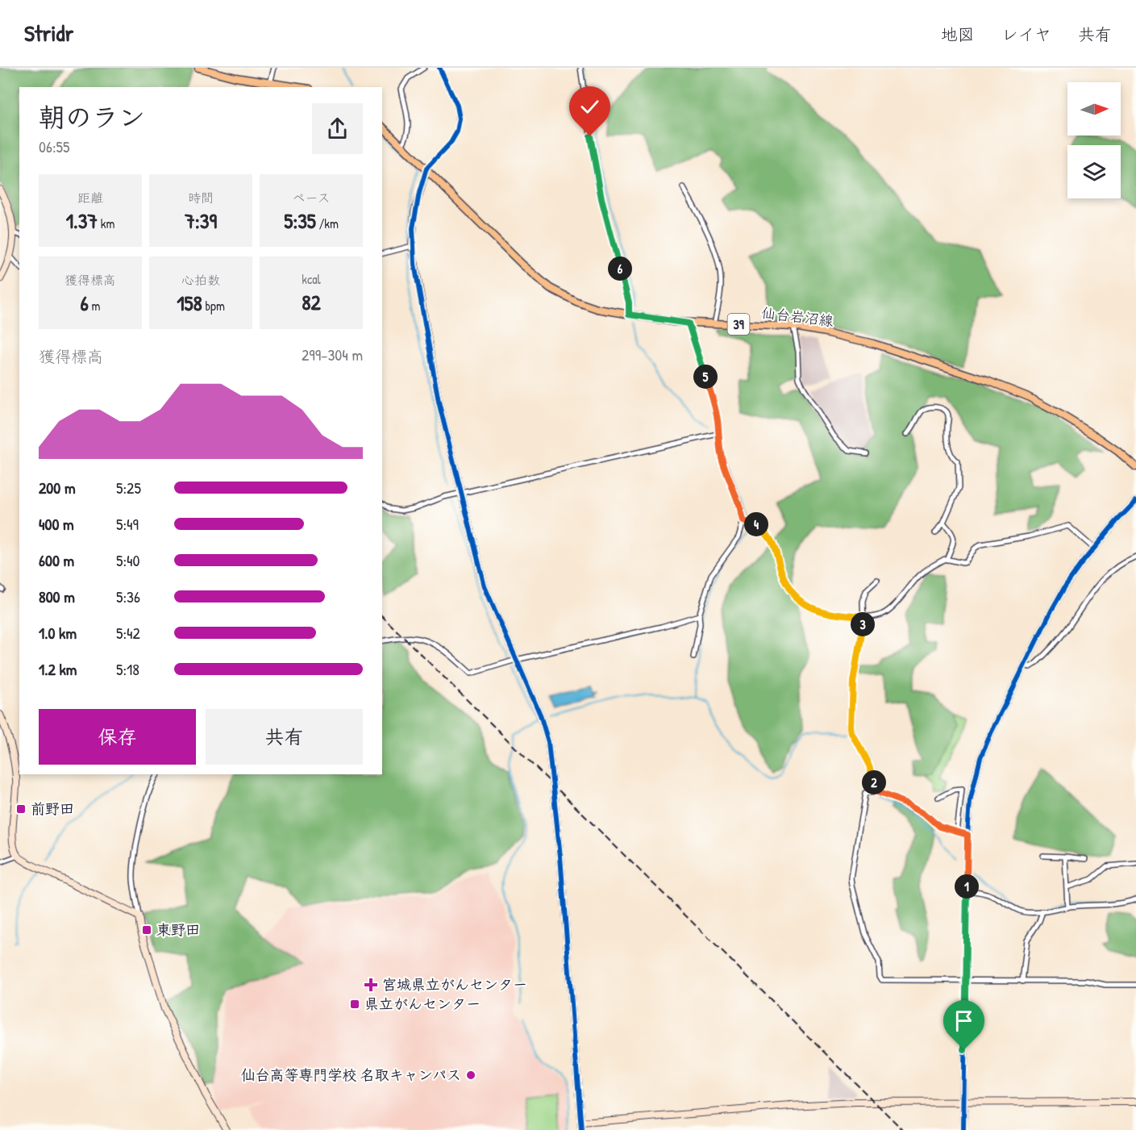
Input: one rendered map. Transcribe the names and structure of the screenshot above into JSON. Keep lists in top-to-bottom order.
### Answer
{
  "streets": {
    "main road": ["仙台岩沼線", "39"]
  },
  "places": {
    "transit": ["前野田", "東野田", "県立がんセンター"],
    "health": ["宮城県立がんセンター"],
    "other": ["仙台高等専門学校 名取キャンパス"]
  },
  "north": "right",
  "page": {
    "header": "Stridr",
    "nav": ["地図", "レイヤ", "共有"],
    "heading": ["朝のラン", "06:55"],
    "stats": [
      ["距離", "1.37 km"],
      ["時間", "7:39"],
      ["ペース", "5:35 /km"],
      ["獲得標高", "6 m"],
      ["心拍数", "158 bpm"],
      ["kcal", "82"]
    ],
    "pins": [
      "6",
      "5",
      "4",
      "3",
      "2",
      "1"
    ],
    "chart": ["獲得標高", "299–304 m"],
    "list": [
      {
        "name": "200 m",
        "note": "5:25"
      },
      {
        "name": "400 m",
        "note": "5:49"
      },
      {
        "name": "600 m",
        "note": "5:40"
      },
      {
        "name": "800 m",
        "note": "5:36"
      },
      {
        "name": "1.0 km",
        "note": "5:42"
      },
      {
        "name": "1.2 km",
        "note": "5:18"
      }
    ],
    "buttons": ["保存", "共有"]
  }
}
